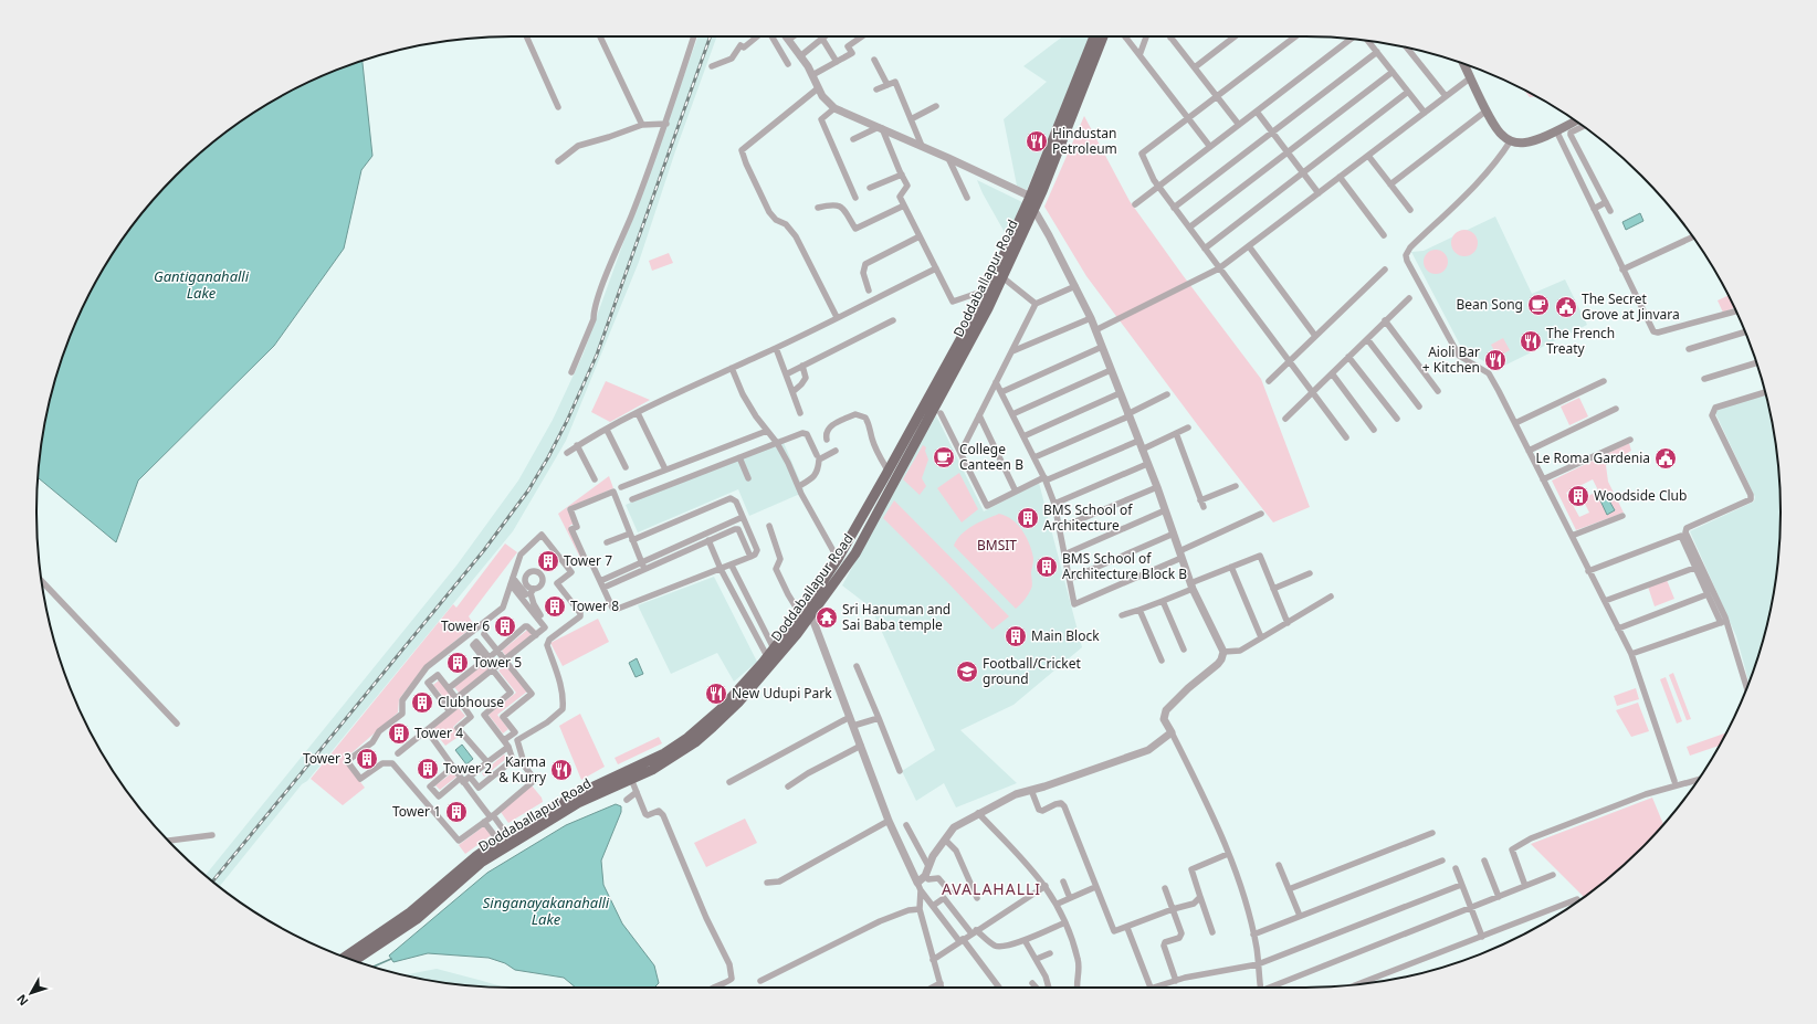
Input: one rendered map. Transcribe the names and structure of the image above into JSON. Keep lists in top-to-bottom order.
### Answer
{
  "streets": {
    "main road": ["Doddaballapur Road"]
  },
  "districts": ["AVALAHALLI"],
  "water": ["Gantiganahalli Lake", "Singanayakanahalli Lake"],
  "parks": ["BMSIT"],
  "places": {
    "restaurant": [
      "Hindustan Petroleum",
      "The French Treaty",
      "Aioli Bar + Kitchen",
      "New Udupi Park",
      "Karma & Kurry"
    ],
    "cafe": ["Bean Song", "College Canteen B"],
    "public building": ["The Secret Grove at Jinvara", "Le Roma Gardenia"],
    "building": [
      "Woodside Club",
      "BMS School of Architecture",
      "Tower 7",
      "BMS School of Architecture Block B",
      "Tower 8",
      "Tower 6",
      "Main Block",
      "Tower 5",
      "Clubhouse",
      "Tower 4",
      "Tower 3",
      "Tower 2",
      "Tower 1"
    ],
    "temple": ["Sri Hanuman and Sai Baba temple"],
    "school or university": ["Football/Cricket ground"]
  },
  "north": "bottom left"
}
